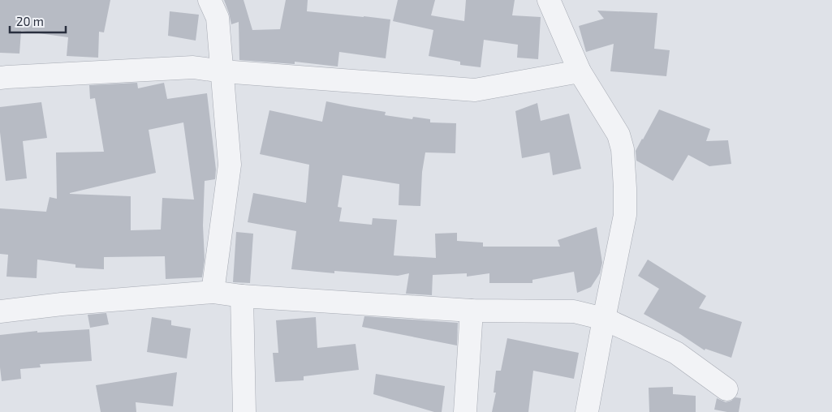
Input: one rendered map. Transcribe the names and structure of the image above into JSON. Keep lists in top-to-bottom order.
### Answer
{
  "scale_bar": "20 m"
}
